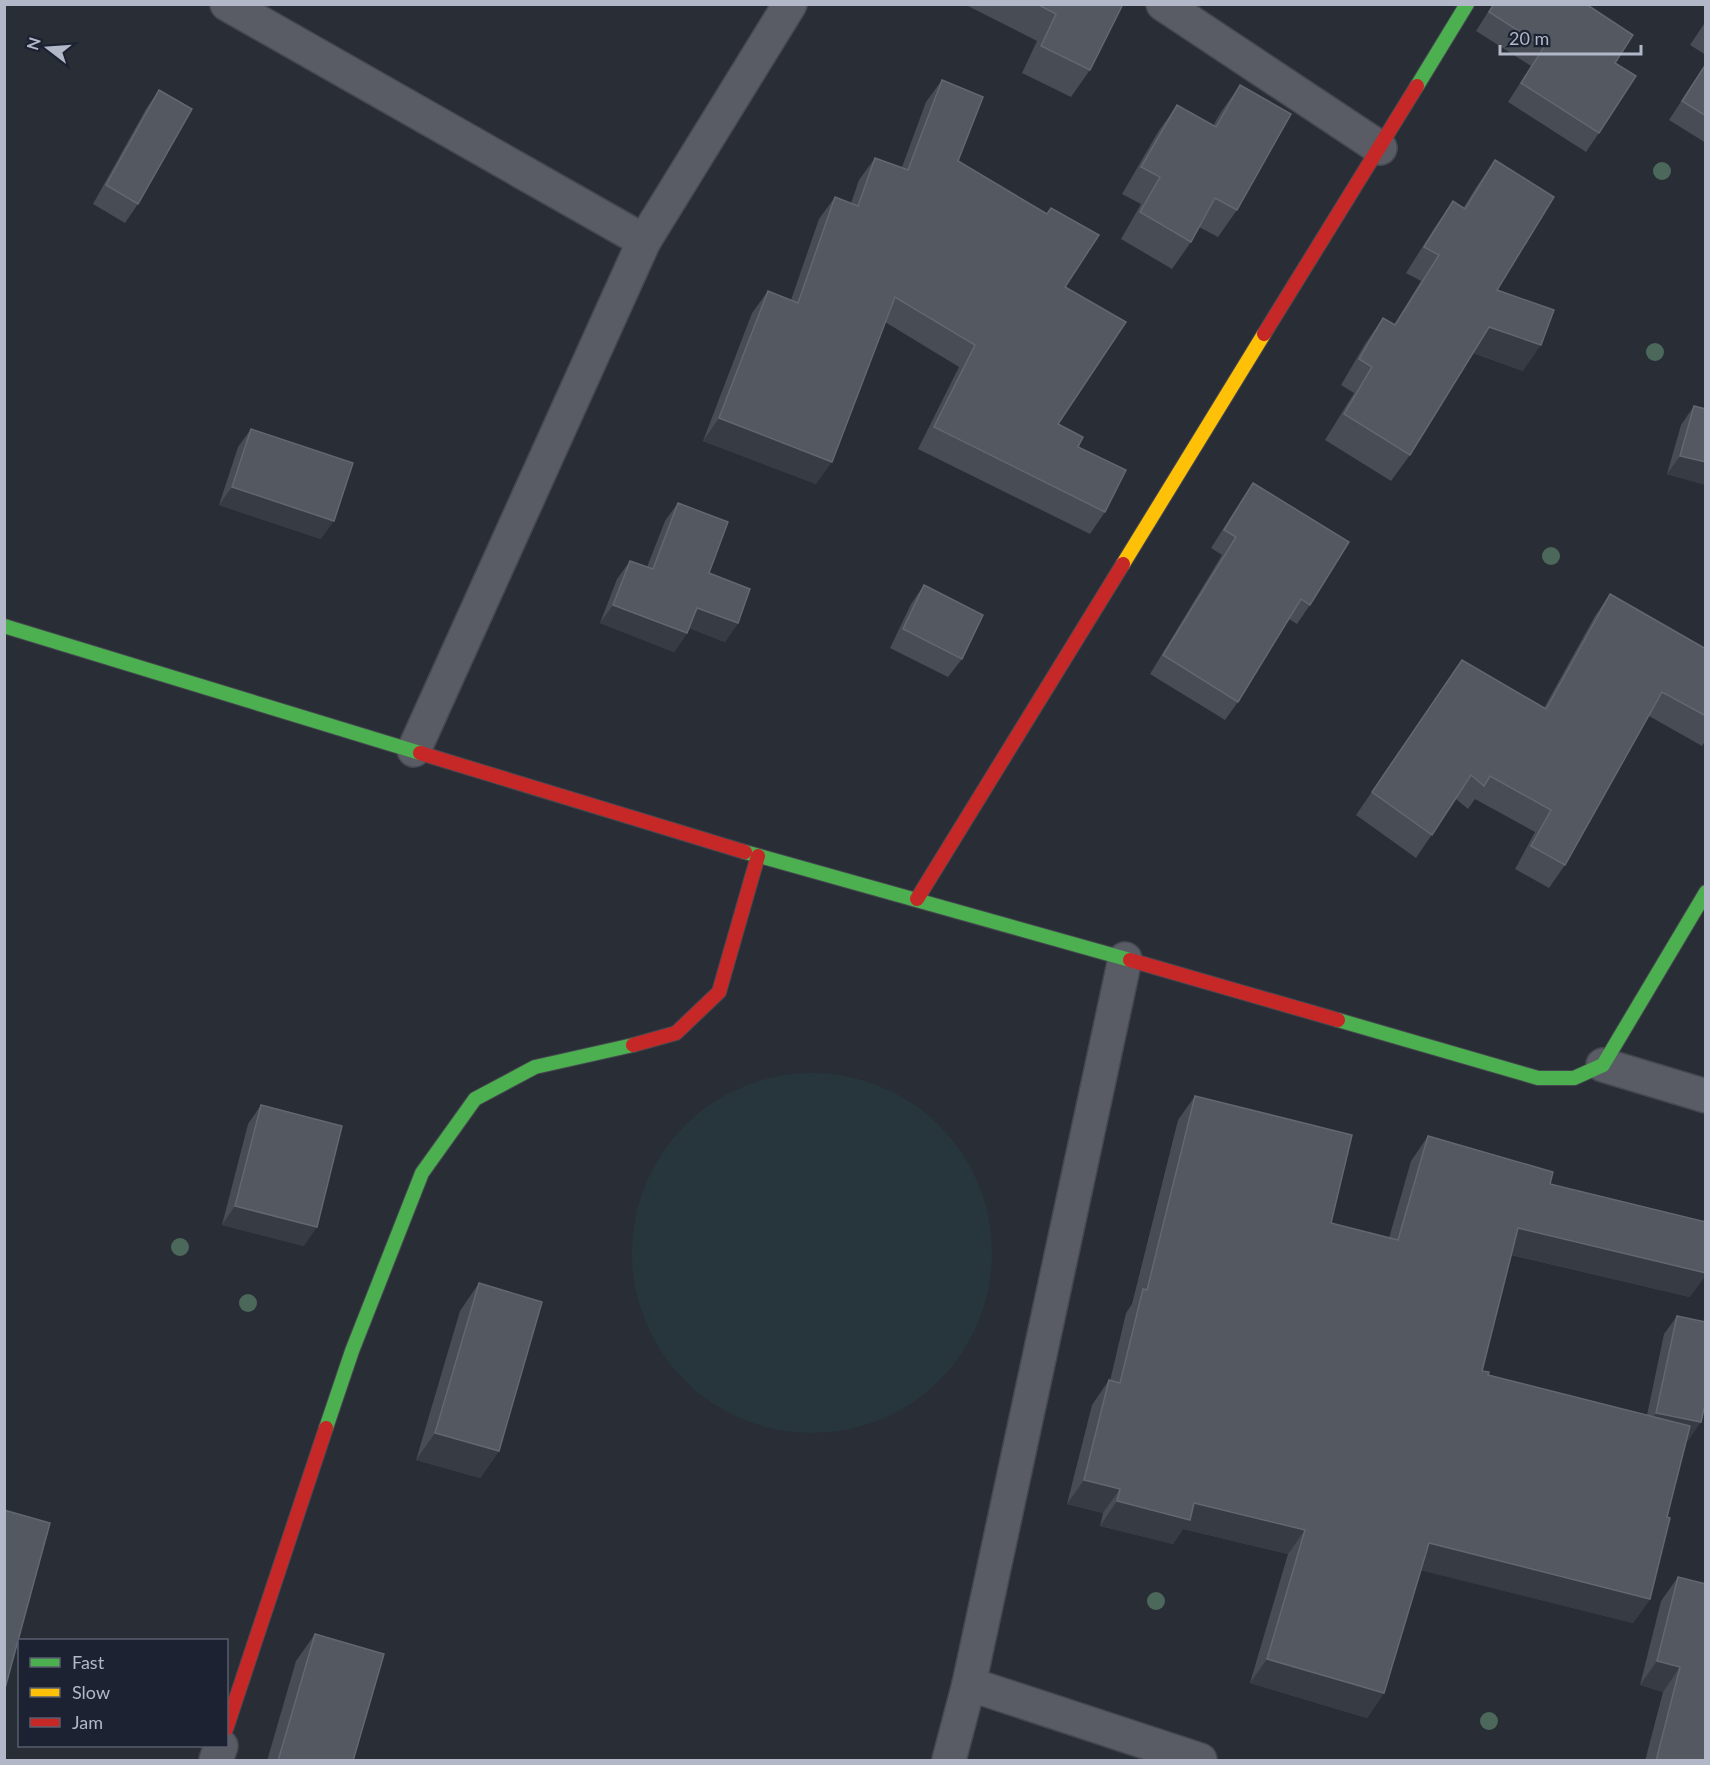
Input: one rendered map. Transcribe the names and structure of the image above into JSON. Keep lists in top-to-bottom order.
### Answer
{
  "legend": ["Fast", "Slow", "Jam"],
  "scale_bar": "20 m",
  "north": "left"
}
